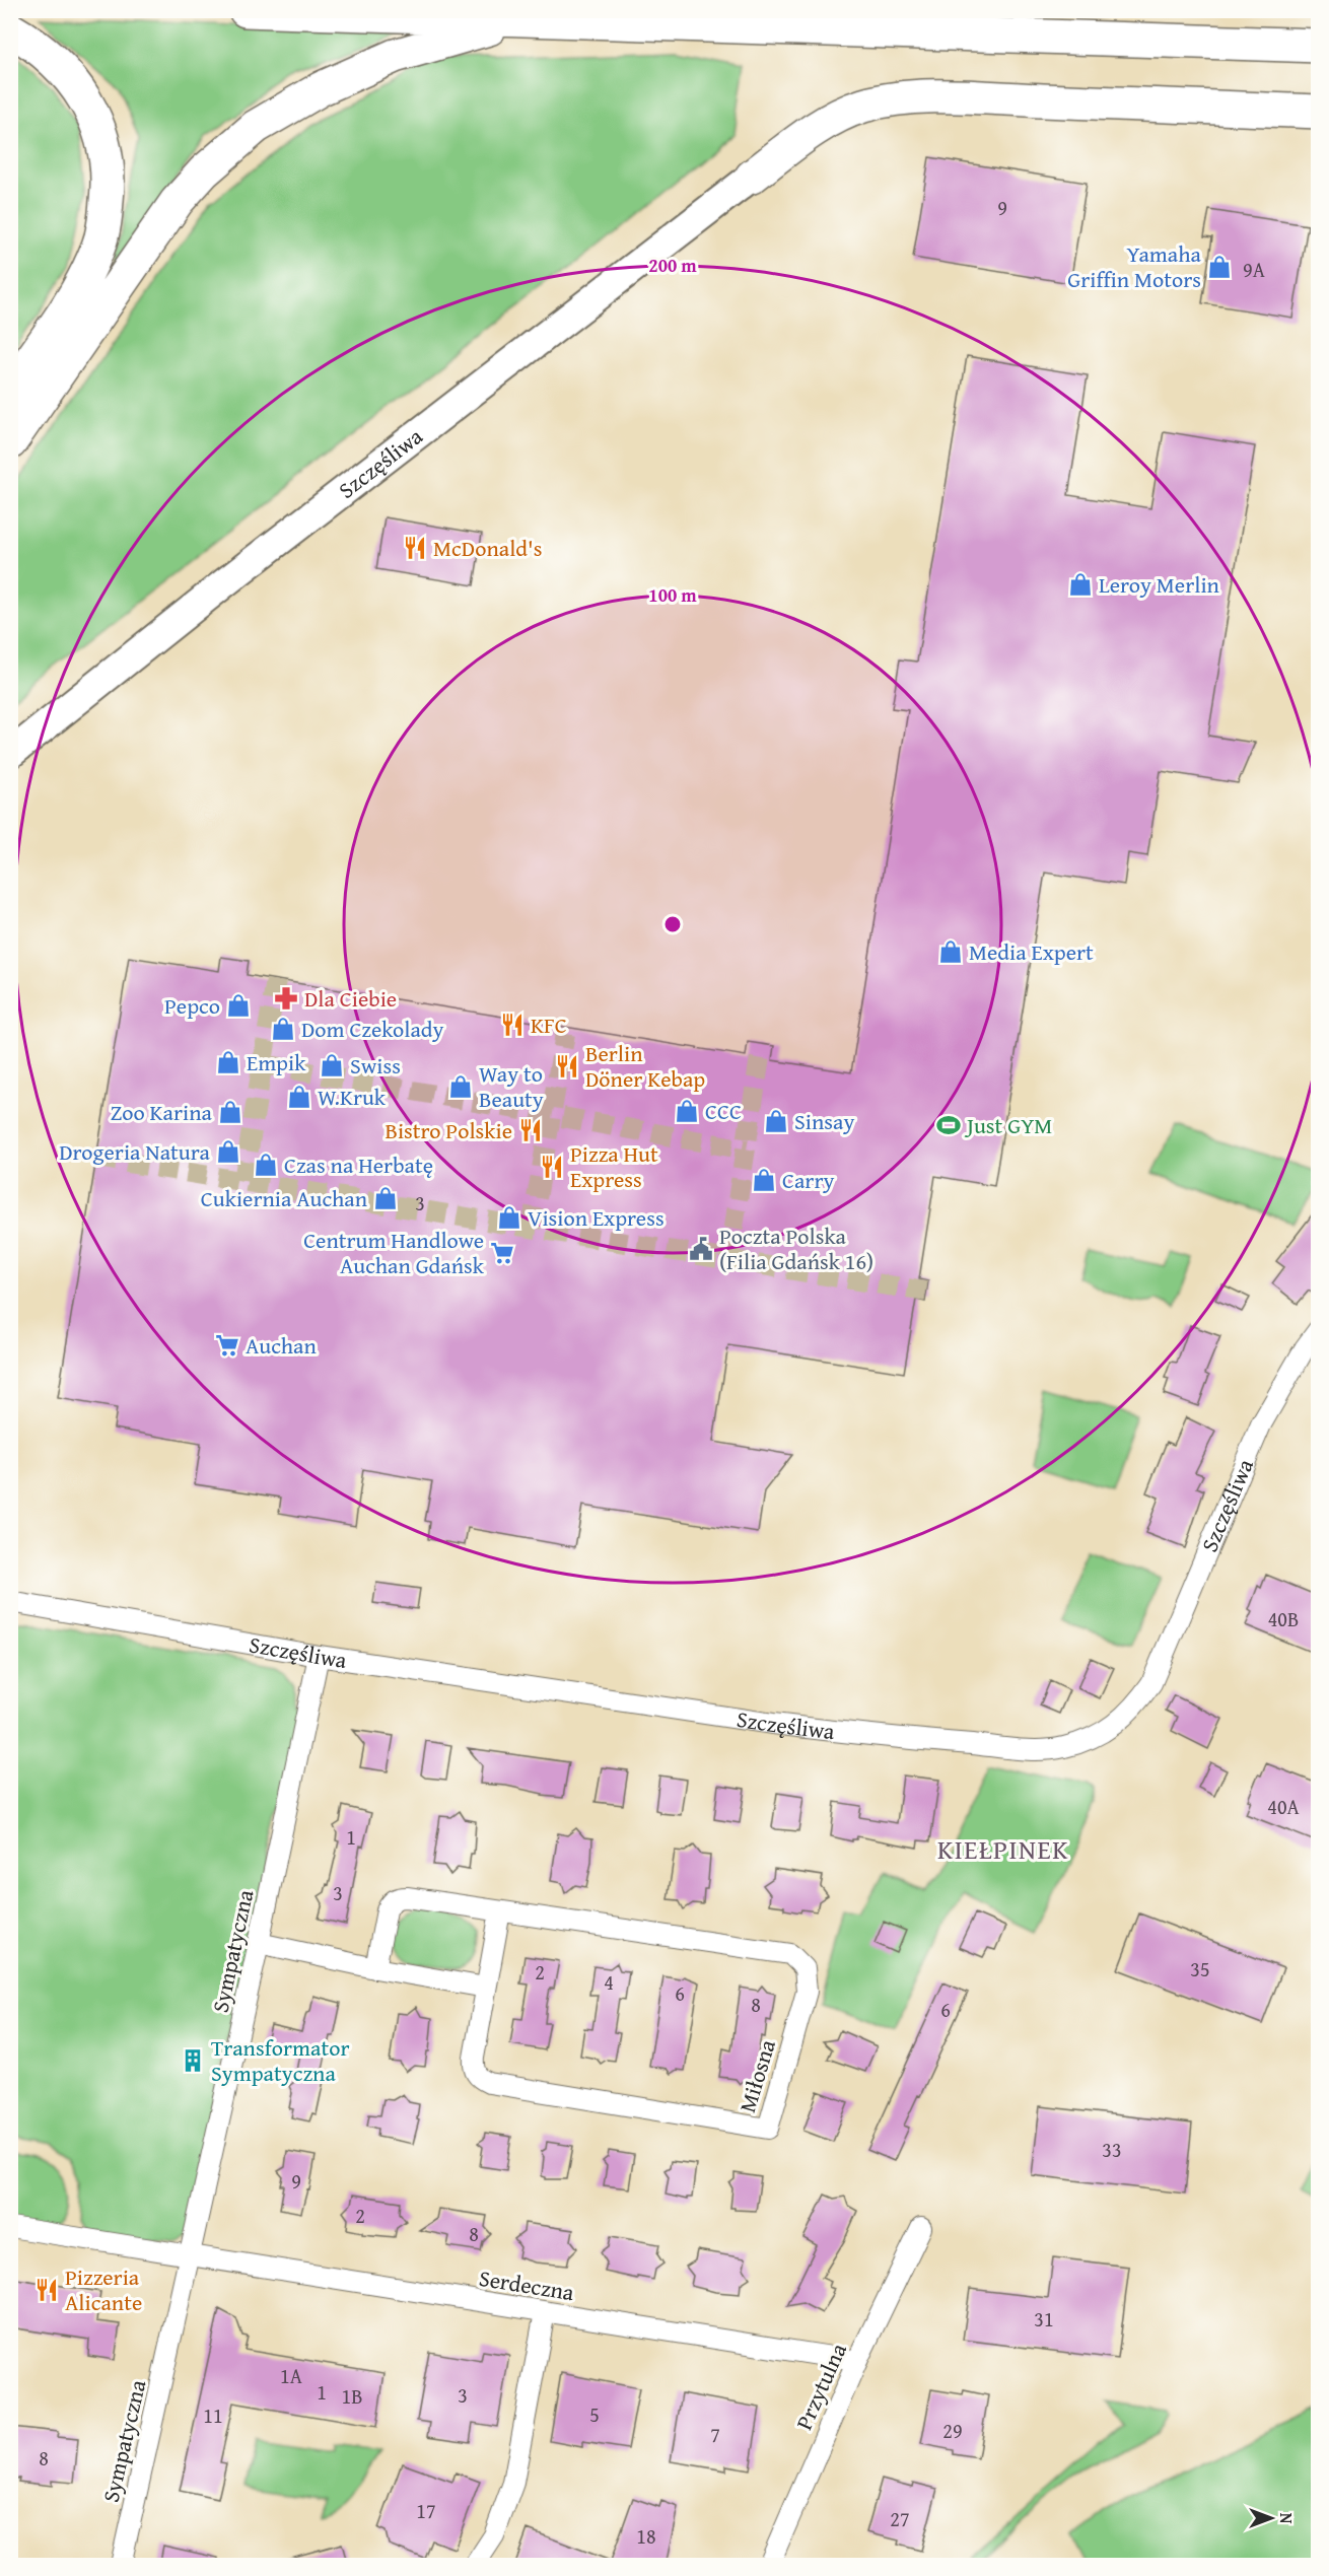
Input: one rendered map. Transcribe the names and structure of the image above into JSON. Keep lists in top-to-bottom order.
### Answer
{
  "streets": {
    "street": [
      "Szczęśliwa",
      "Sympatyczna",
      "Miłosna",
      "Serdeczna",
      "Przytulna"
    ]
  },
  "crossings": [
    ["Szczęśliwa", "Sympatyczna"],
    ["Sympatyczna", "Serdeczna"],
    ["Serdeczna", "Przytulna"]
  ],
  "districts": ["KIEŁPINEK"],
  "places": {
    "shop": [
      "Yamaha Griffin Motors",
      "Leroy Merlin",
      "Media Expert",
      "Pepco",
      "Dom Czekolady",
      "Empik",
      "Swiss",
      "Way to Beauty",
      "W.Kruk",
      "CCC",
      "Zoo Karina",
      "Sinsay",
      "Drogeria Natura",
      "Czas na Herbatę",
      "Carry",
      "Cukiernia Auchan",
      "Vision Express"
    ],
    "restaurant": [
      "McDonald's",
      "KFC",
      "Berlin Döner Kebap",
      "Bistro Polskie",
      "Pizza Hut Express",
      "Pizzeria Alicante"
    ],
    "pharmacy": ["Dla Ciebie"],
    "sports": ["Just GYM"],
    "public building": ["Poczta Polska (Filia Gdańsk 16)"],
    "supermarket": ["Centrum Handlowe Auchan Gdańsk", "Auchan"],
    "building": ["Transformator Sympatyczna"]
  },
  "house_numbers": [
    "9",
    "9A",
    "3",
    "40B",
    "40A",
    "1",
    "3",
    "35",
    "2",
    "4",
    "6",
    "8",
    "6",
    "33",
    "9",
    "2",
    "8",
    "31",
    "1A",
    "1",
    "3",
    "1B",
    "5",
    "11",
    "29",
    "7",
    "8",
    "17",
    "27",
    "18"
  ],
  "north": "right",
  "rings": ["200 m", "100 m"]
}
